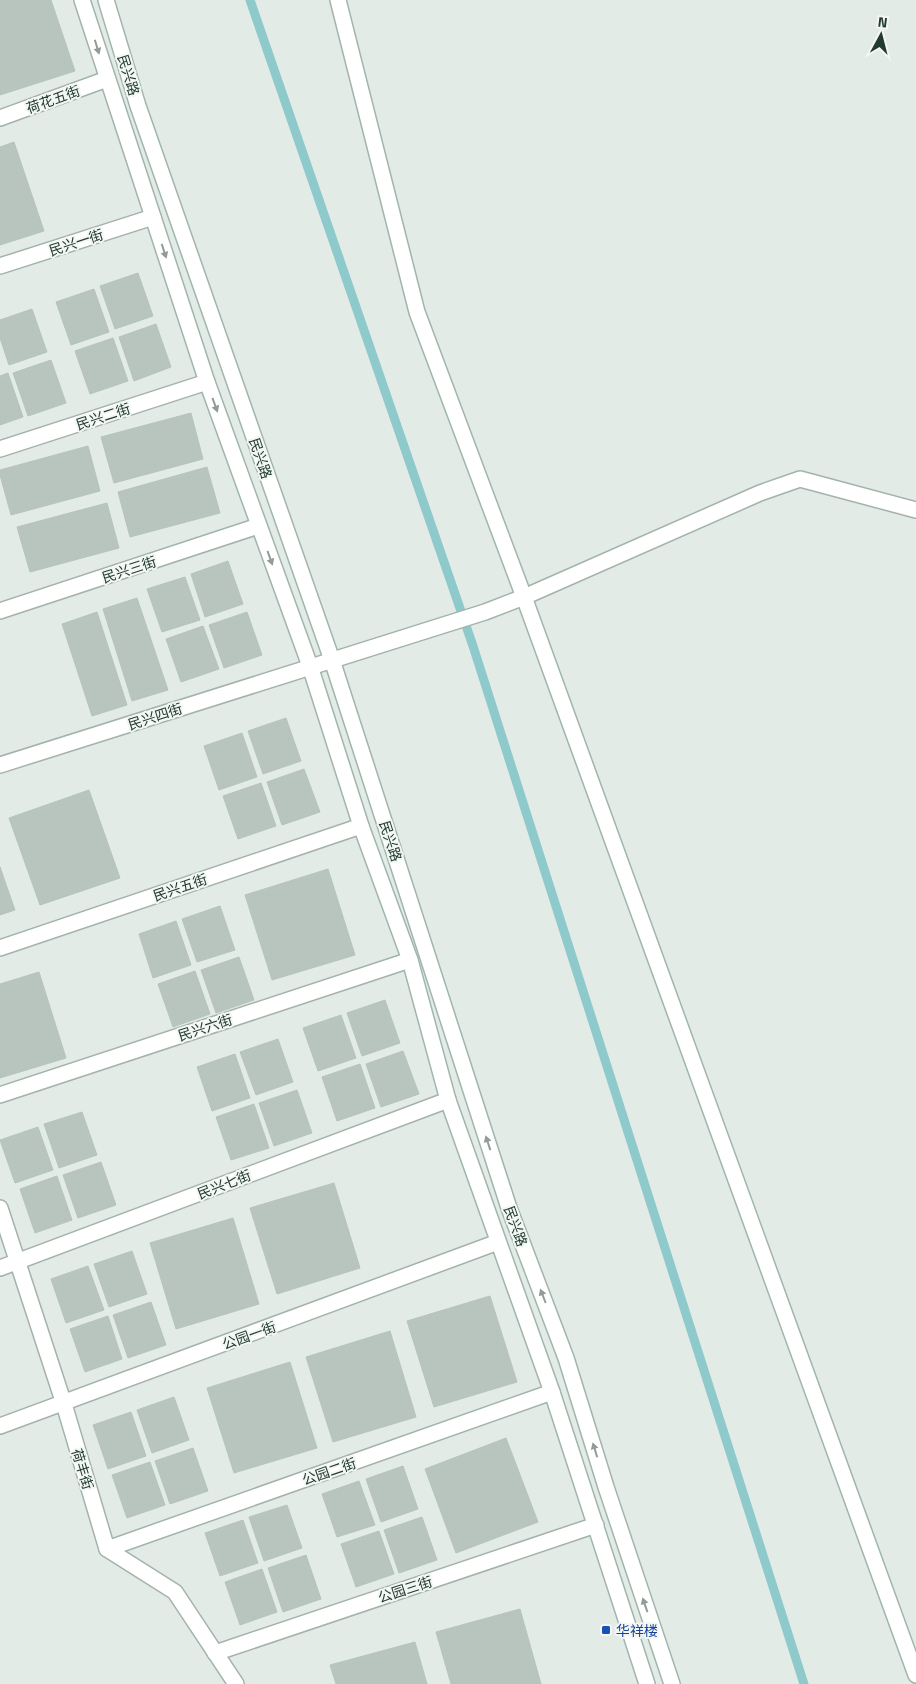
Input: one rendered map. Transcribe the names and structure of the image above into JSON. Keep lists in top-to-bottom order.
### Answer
{
  "streets": {
    "street": [
      "民兴路",
      "荷花五街",
      "民兴一街",
      "民兴二街",
      "民兴三街",
      "民兴四街",
      "民兴五街",
      "民兴六街",
      "民兴七街",
      "公园一街",
      "荷丰街",
      "公园二街",
      "公园三街"
    ]
  },
  "crossings": [
    ["民兴路", "荷花五街"],
    ["民兴路", "民兴一街"],
    ["民兴路", "民兴二街"],
    ["民兴路", "民兴三街"],
    ["民兴路", "民兴四街"],
    ["民兴路", "民兴五街"],
    ["民兴路", "民兴六街"],
    ["民兴路", "民兴七街"],
    ["民兴路", "公园一街"],
    ["民兴路", "公园二街"],
    ["民兴路", "公园三街"],
    ["民兴七街", "荷丰街"],
    ["公园一街", "荷丰街"],
    ["荷丰街", "公园二街"]
  ],
  "places": {
    "transit": ["华祥楼"]
  },
  "north": "top"
}
